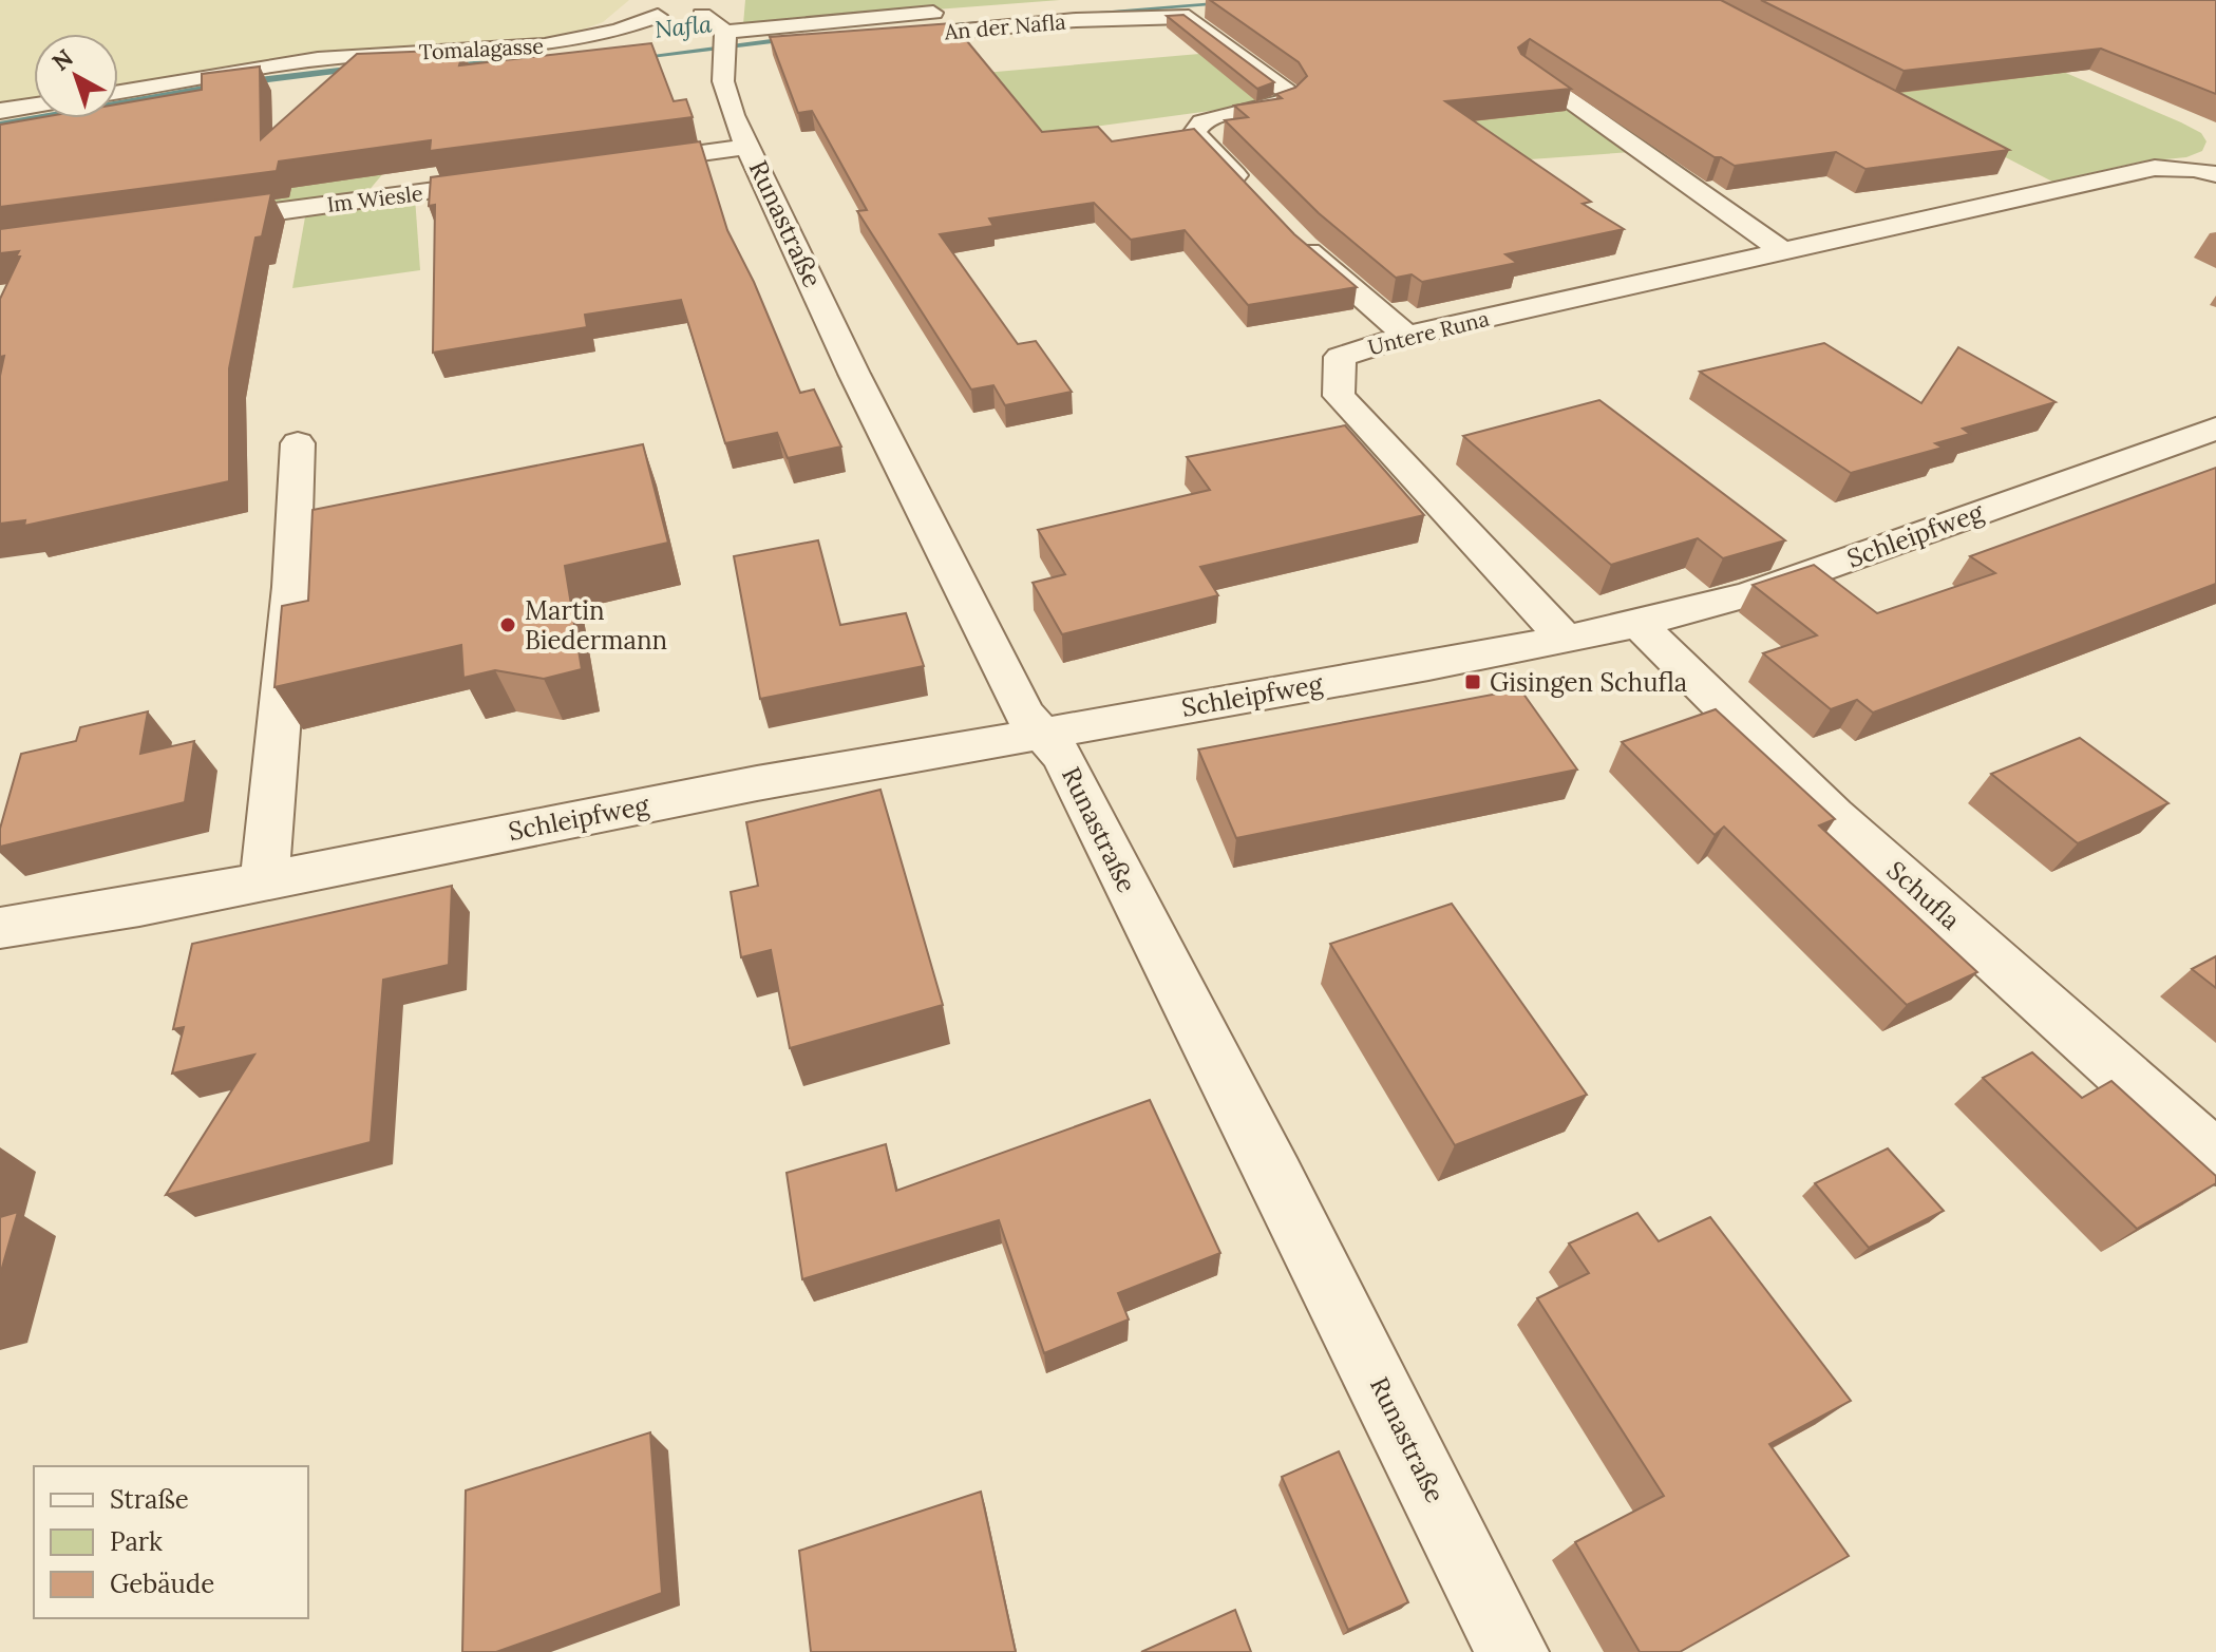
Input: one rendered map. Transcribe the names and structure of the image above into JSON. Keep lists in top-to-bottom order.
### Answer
{
  "streets": {
    "street": [
      "An der Nafla",
      "Tomalagasse",
      "Im Wiesle",
      "Runastraße",
      "Untere Runa",
      "Schleipfweg",
      "Schufla"
    ]
  },
  "crossings": [
    ["Runastraße", "Schleipfweg"],
    ["Untere Runa", "Schleipfweg"],
    ["Schleipfweg", "Schufla"]
  ],
  "water": ["Nafla"],
  "places": {
    "other": ["Martin Biedermann"],
    "transit": ["Gisingen Schufla"]
  },
  "legend": ["Straße", "Park", "Gebäude"],
  "north": "top left"
}
